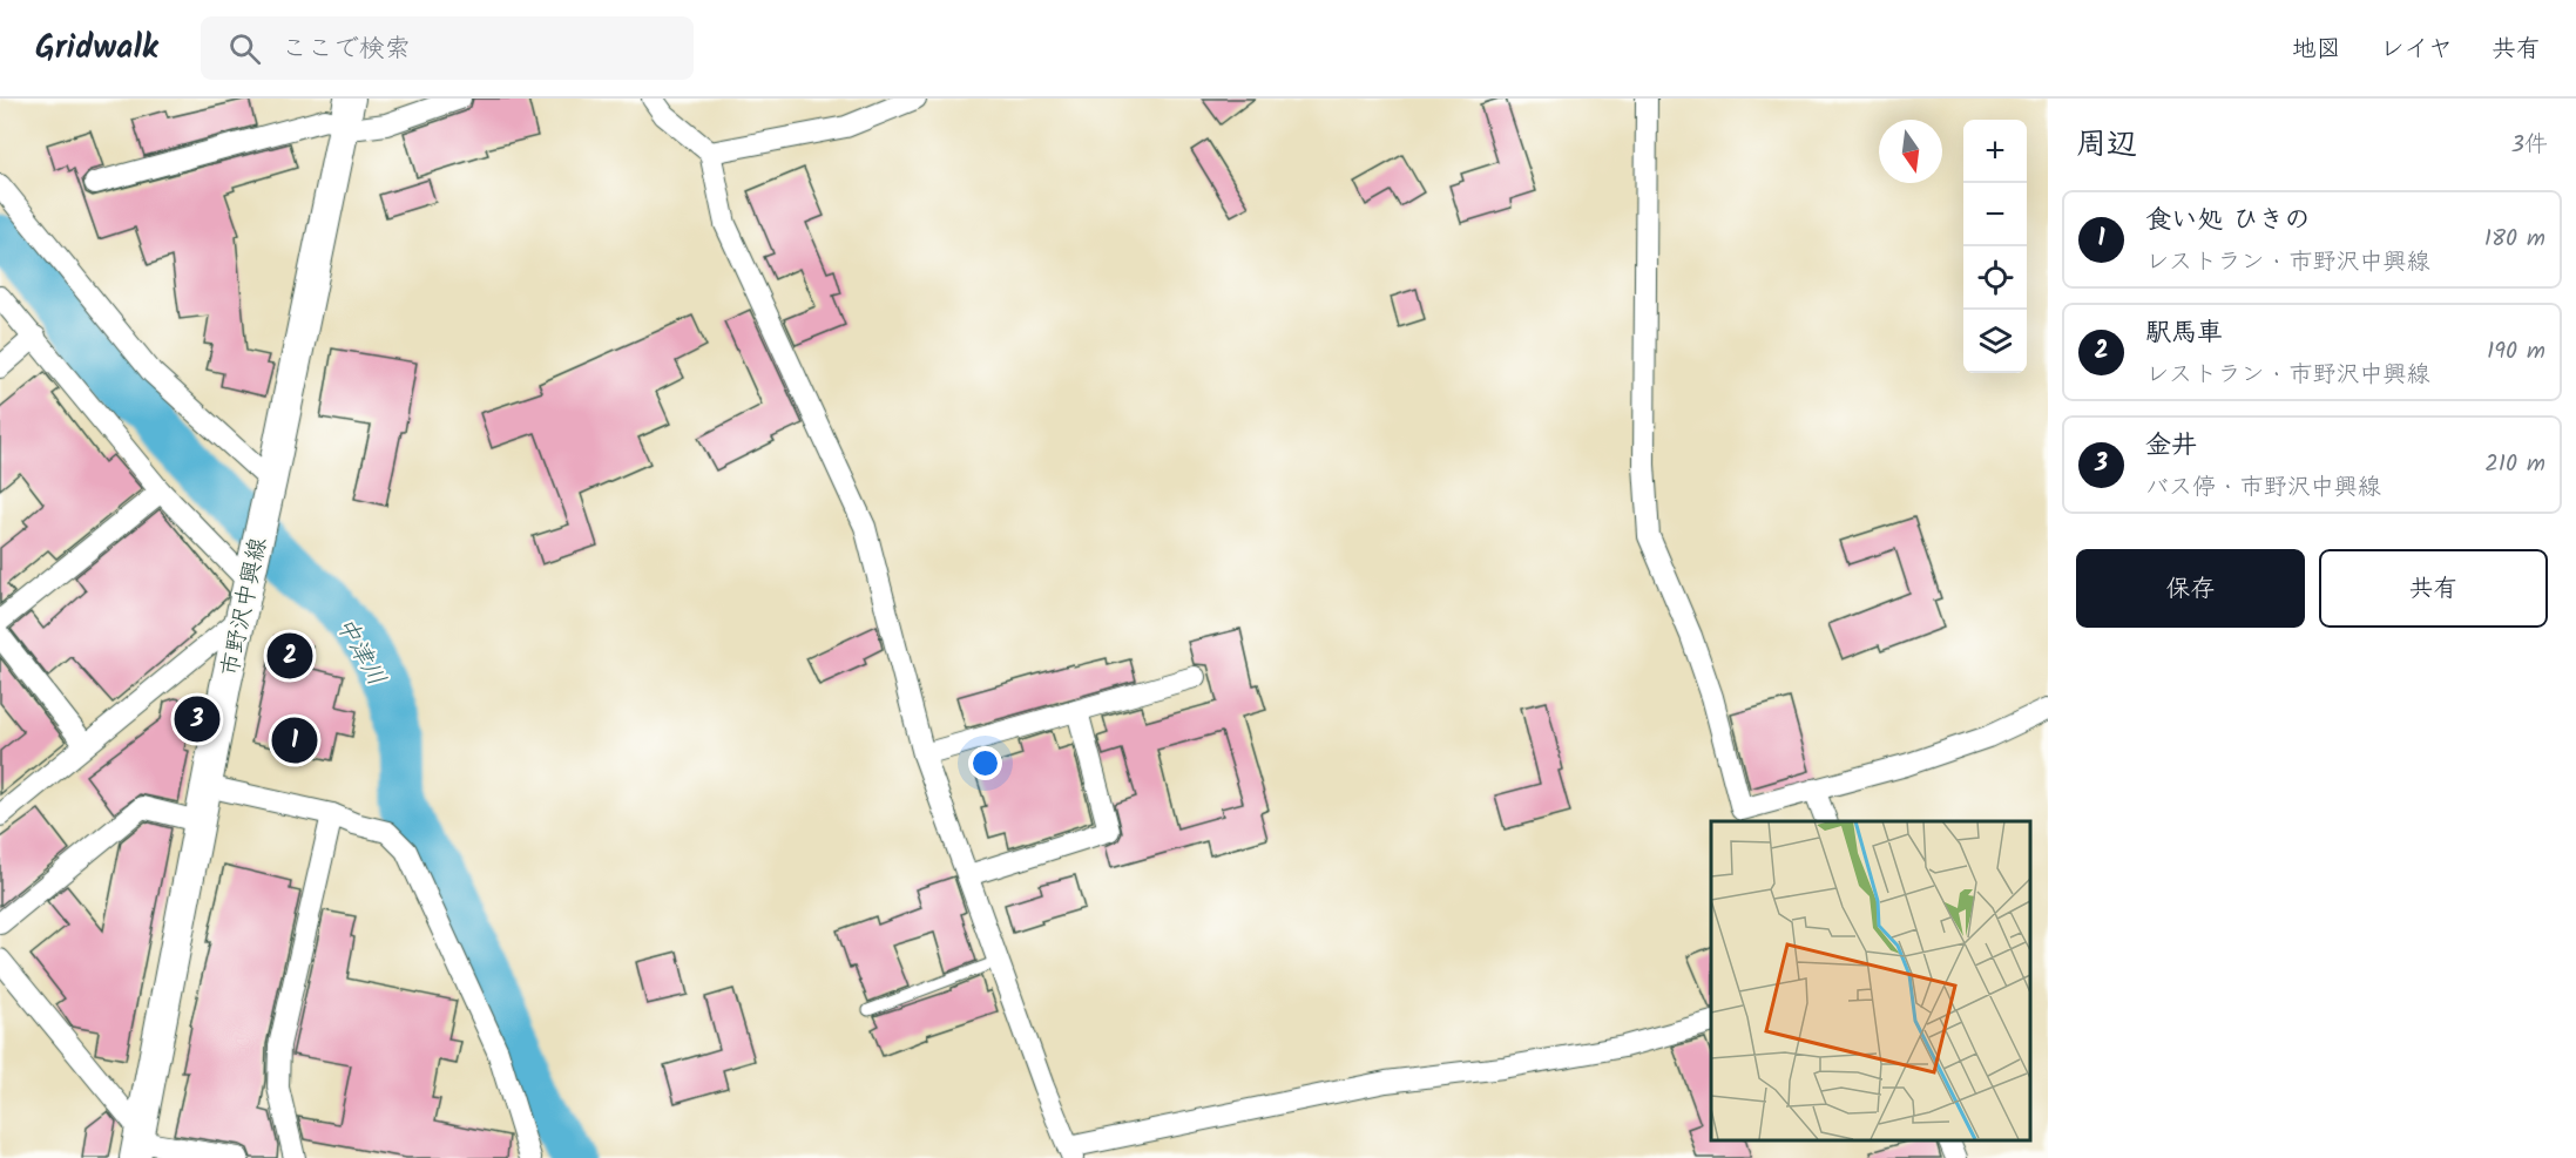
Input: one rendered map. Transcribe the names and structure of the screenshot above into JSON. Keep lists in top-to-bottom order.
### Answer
{
  "streets": {
    "main road": ["市野沢中興線"]
  },
  "water": ["中津川"],
  "north": "bottom",
  "page": {
    "header": "Gridwalk",
    "search": "ここで検索",
    "nav": ["地図", "レイヤ", "共有"],
    "heading": ["周辺", "3件"],
    "map_buttons": ["+", "−"],
    "list": [
      {
        "mark": "1",
        "name": "食い処 ひきの",
        "note": "レストラン · 市野沢中興線",
        "value": "180 m"
      },
      {
        "mark": "2",
        "name": "駅馬車",
        "note": "レストラン · 市野沢中興線",
        "value": "190 m"
      },
      {
        "mark": "3",
        "name": "金井",
        "note": "バス停 · 市野沢中興線",
        "value": "210 m"
      }
    ],
    "buttons": ["保存", "共有"],
    "pins": ["2", "3", "1"]
  }
}
